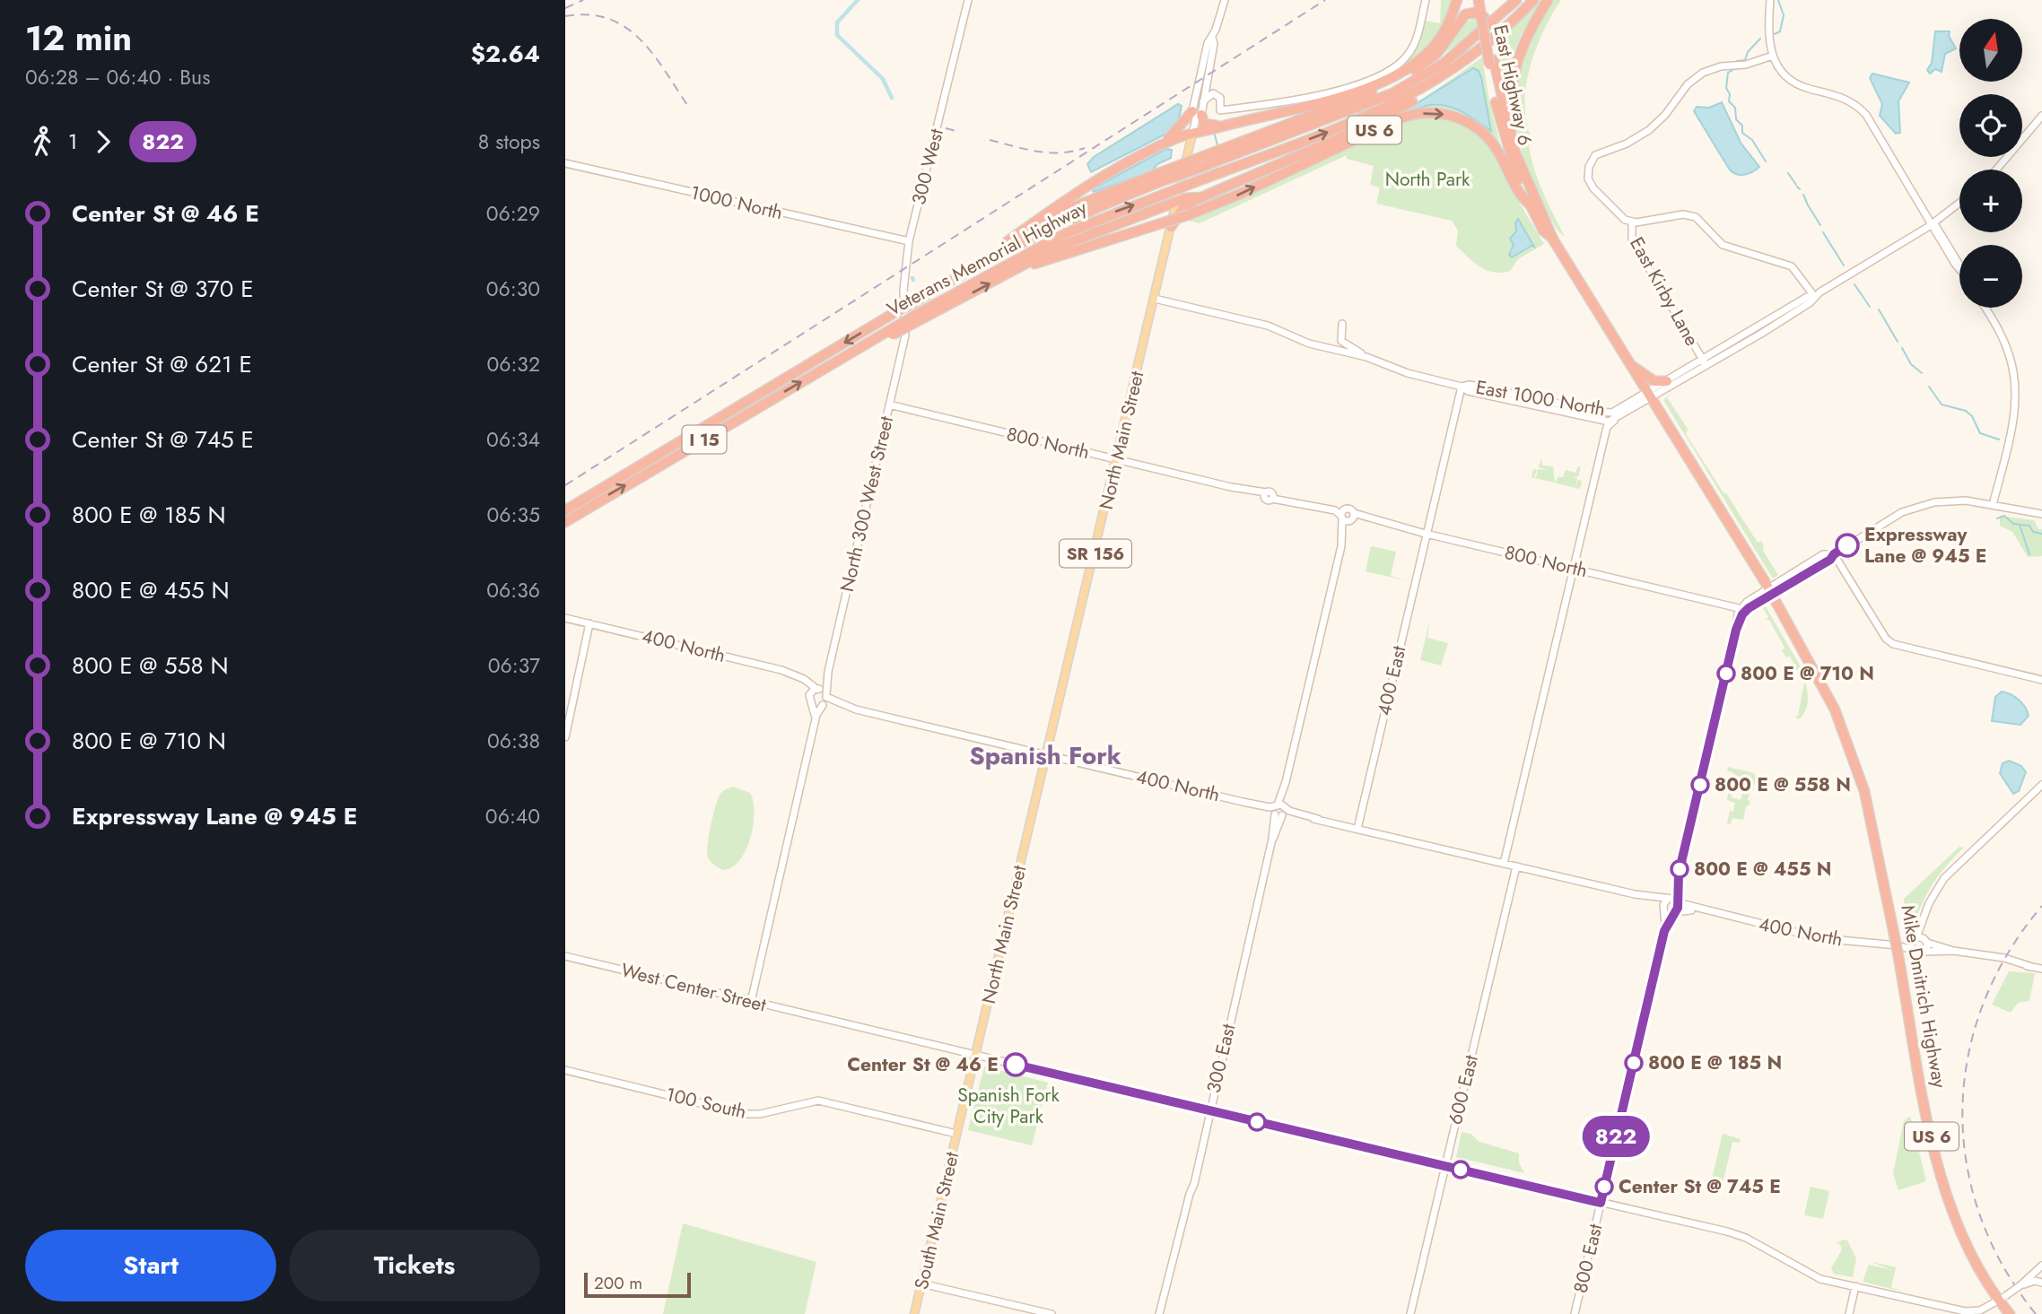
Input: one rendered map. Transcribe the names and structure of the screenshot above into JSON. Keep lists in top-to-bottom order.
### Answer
{
  "streets": {
    "highway": [
      "East Highway 6",
      "US 6",
      "Veterans Memorial Highway",
      "I 15",
      "Mike Dmitrich Highway"
    ],
    "main road": ["North Main Street", "SR 156", "South Main Street"],
    "street": [
      "300 West",
      "1000 North",
      "East Kirby Lane",
      "East 1000 North",
      "800 North",
      "North 300 West Street",
      "400 North",
      "400 East",
      "West Center Street",
      "300 East",
      "600 East",
      "100 South",
      "800 East"
    ]
  },
  "crossings": [
    ["East Highway 6", "US 6"],
    ["East Highway 6", "East 1000 North"],
    ["East Highway 6", "Mike Dmitrich Highway"],
    ["US 6", "Veterans Memorial Highway"],
    ["300 West", "1000 North"],
    ["300 West", "North 300 West Street"],
    ["East 1000 North", "400 East"],
    ["North Main Street", "800 North"],
    ["North Main Street", "400 North"],
    ["North Main Street", "West Center Street"],
    ["North Main Street", "South Main Street"],
    ["800 North", "North 300 West Street"],
    ["800 North", "400 East"],
    ["800 North", "300 East"],
    ["400 North", "400 East"],
    ["400 North", "300 East"],
    ["400 North", "600 East"],
    ["West Center Street", "Mike Dmitrich Highway"],
    ["West Center Street", "300 East"],
    ["West Center Street", "600 East"],
    ["West Center Street", "South Main Street"],
    ["West Center Street", "800 East"],
    ["100 South", "South Main Street"]
  ],
  "districts": ["Spanish Fork"],
  "parks": ["North Park", "Spanish Fork City Park"],
  "places": [
    "Expressway Lane @ 945 E",
    "800 E @ 710 N",
    "800 E @ 558 N",
    "800 E @ 455 N",
    "800 E @ 185 N",
    "Center St @ 46 E",
    "Center St @ 745 E"
  ],
  "lines": ["bus line 822"],
  "scale_bar": "200 m",
  "north": "top",
  "page": {
    "heading": ["12 min", "06:28 – 06:40 · Bus", "$2.64"],
    "on_map": "822",
    "map_buttons": ["+", "−"],
    "legs": ["1", "822", "8 stops"],
    "list": [
      {
        "name": "Center St @ 46 E",
        "value": "06:29"
      },
      {
        "name": "Center St @ 370 E",
        "value": "06:30"
      },
      {
        "name": "Center St @ 621 E",
        "value": "06:32"
      },
      {
        "name": "Center St @ 745 E",
        "value": "06:34"
      },
      {
        "name": "800 E @ 185 N",
        "value": "06:35"
      },
      {
        "name": "800 E @ 455 N",
        "value": "06:36"
      },
      {
        "name": "800 E @ 558 N",
        "value": "06:37"
      },
      {
        "name": "800 E @ 710 N",
        "value": "06:38"
      },
      {
        "name": "Expressway Lane @ 945 E",
        "value": "06:40"
      }
    ],
    "buttons": ["Start", "Tickets"],
    "scale": "200 m"
  }
}
